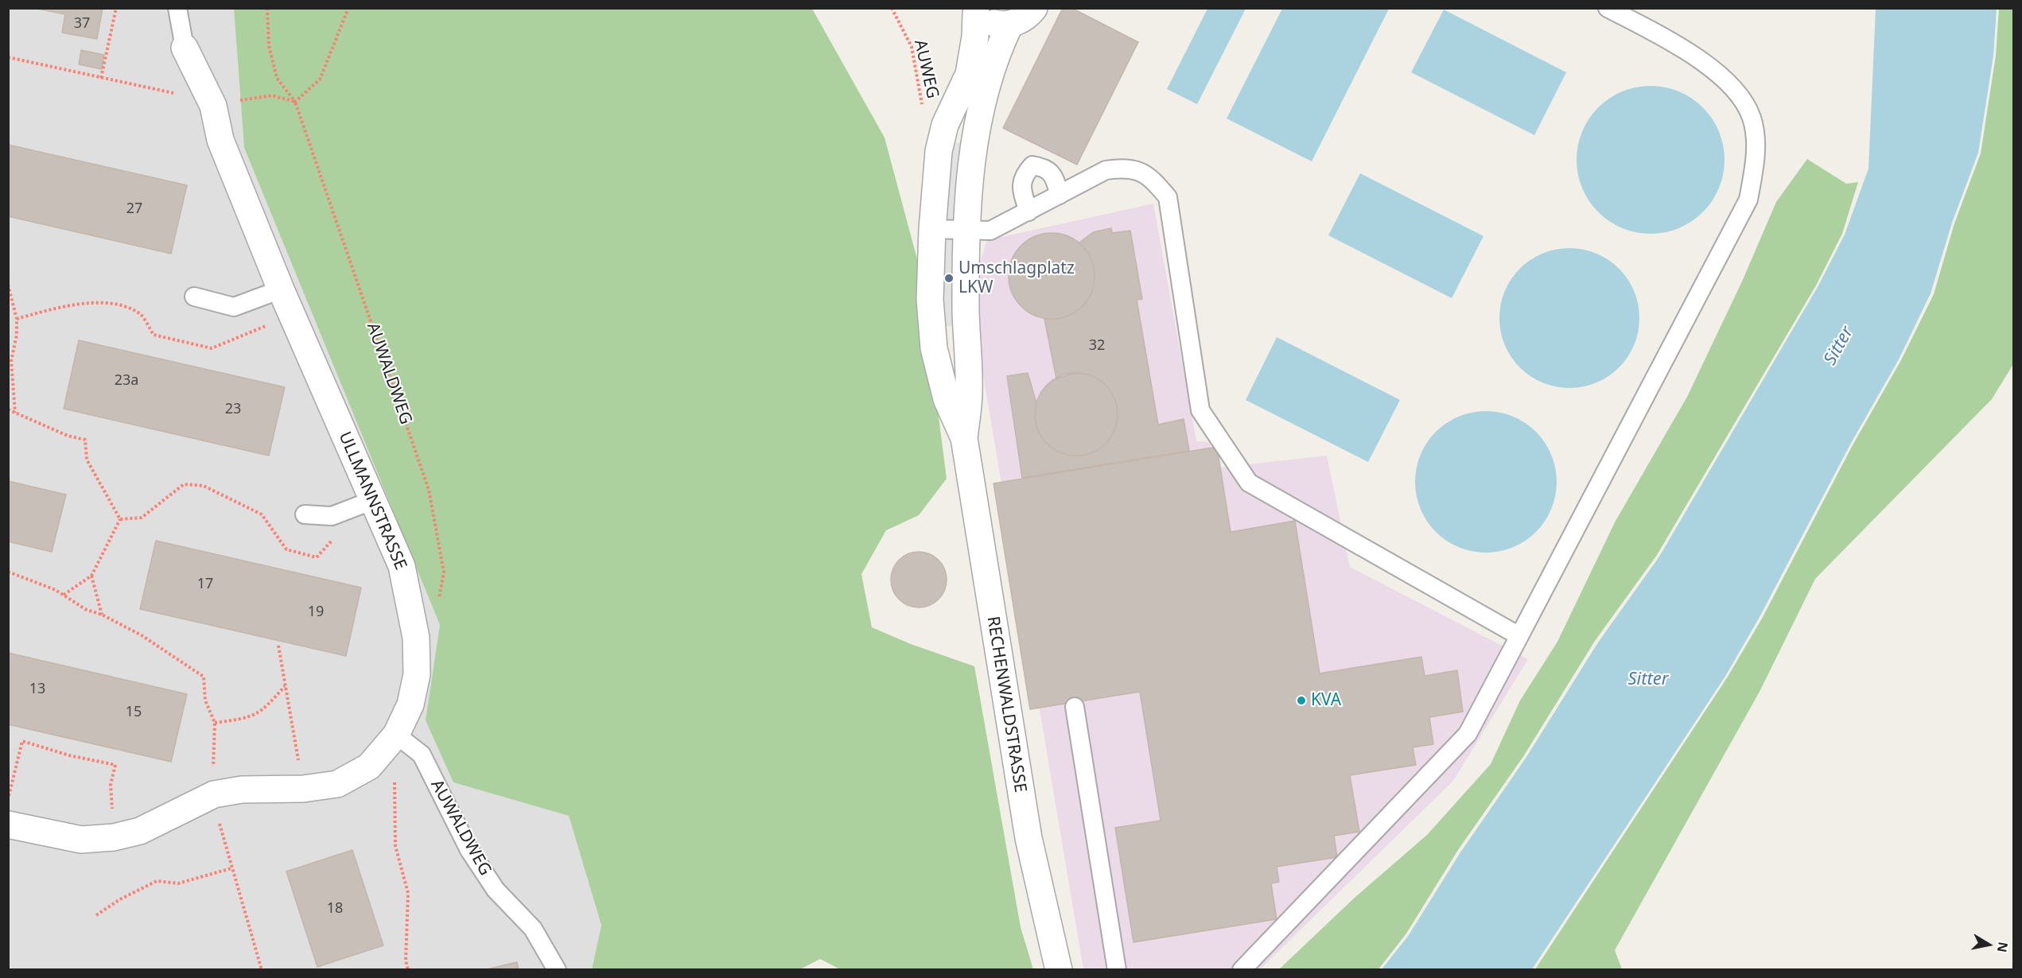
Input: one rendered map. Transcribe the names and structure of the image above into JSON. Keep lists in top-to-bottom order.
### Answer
{
  "streets": {
    "street": ["ULLMANNSTRASSE", "RECHENWALDSTRASSE"],
    "lane": ["AUWALDWEG"],
    "path": ["AUWEG"]
  },
  "crossings": [
    ["AUWEG", "RECHENWALDSTRASSE"],
    ["AUWALDWEG", "ULLMANNSTRASSE"]
  ],
  "water": ["Sitter"],
  "places": ["Umschlagplatz LKW", "KVA"],
  "house_numbers": [
    "37",
    "27",
    "32",
    "23a",
    "23",
    "17",
    "19",
    "13",
    "15",
    "18"
  ],
  "north": "right"
}
